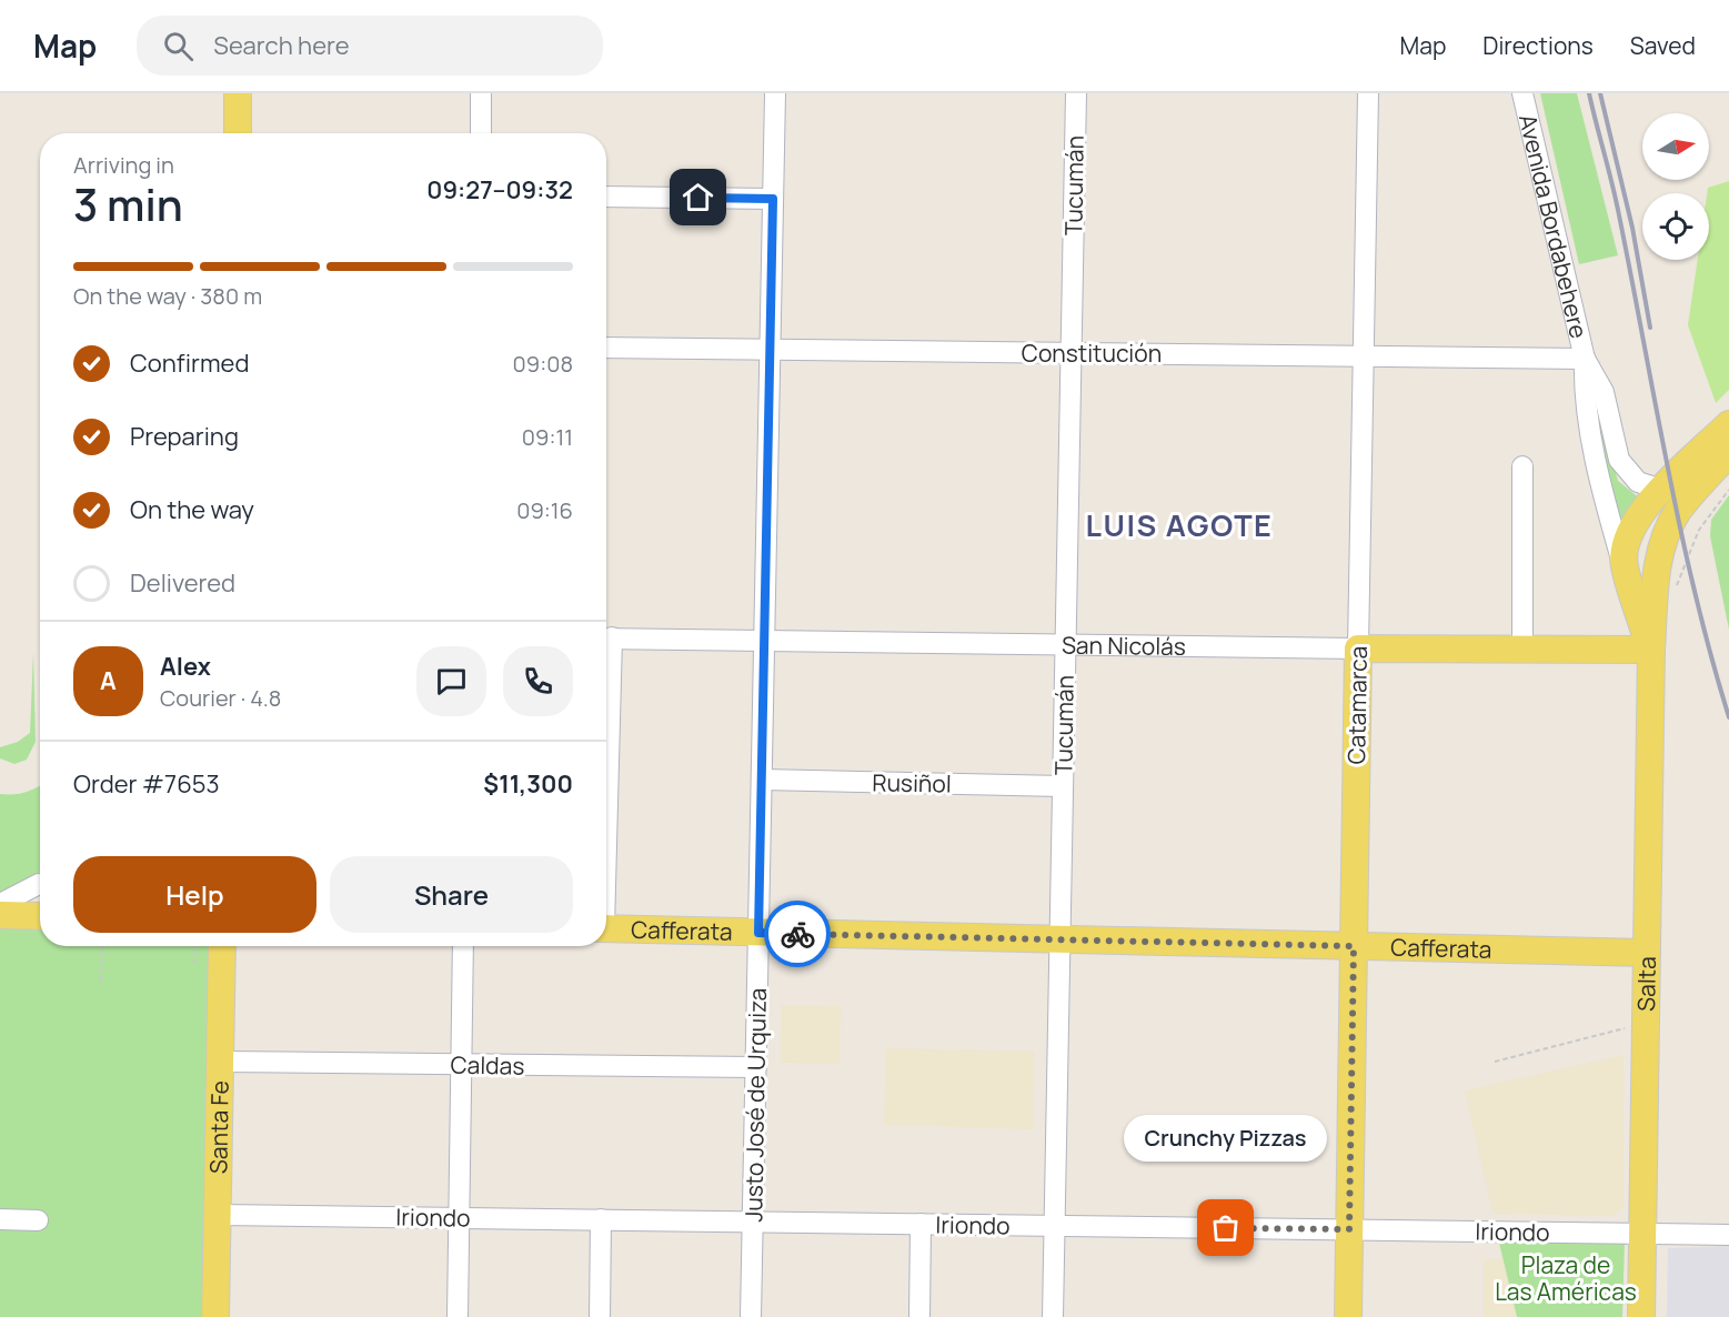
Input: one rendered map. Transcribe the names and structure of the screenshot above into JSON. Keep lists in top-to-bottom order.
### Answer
{
  "streets": {
    "main road": [
      "Avenida Bordabehere",
      "San Nicolás",
      "Catamarca",
      "Cafferata",
      "Salta",
      "Santa Fe"
    ],
    "street": [
      "Tucumán",
      "Constitución",
      "Rusiñol",
      "Caldas",
      "Justo José de Urquiza",
      "Iriondo"
    ]
  },
  "crossings": [
    ["Tucumán", "Constitución"],
    ["Tucumán", "San Nicolás"],
    ["Tucumán", "Rusiñol"],
    ["Tucumán", "Cafferata"],
    ["Tucumán", "Iriondo"],
    ["Avenida Bordabehere", "Constitución"],
    ["Avenida Bordabehere", "San Nicolás"],
    ["Avenida Bordabehere", "Salta"],
    ["Constitución", "Catamarca"],
    ["Constitución", "Justo José de Urquiza"],
    ["San Nicolás", "Catamarca"],
    ["San Nicolás", "Salta"],
    ["San Nicolás", "Justo José de Urquiza"],
    ["Catamarca", "Cafferata"],
    ["Catamarca", "Iriondo"],
    ["Rusiñol", "Justo José de Urquiza"],
    ["Cafferata", "Salta"],
    ["Cafferata", "Justo José de Urquiza"],
    ["Salta", "Iriondo"],
    ["Caldas", "Justo José de Urquiza"],
    ["Caldas", "Santa Fe"],
    ["Justo José de Urquiza", "Iriondo"],
    ["Santa Fe", "Iriondo"]
  ],
  "districts": ["LUIS AGOTE"],
  "parks": ["Plaza de Las Américas"],
  "places": ["Crunchy Pizzas"],
  "north": "right",
  "page": {
    "header": "Map",
    "search": "Search here",
    "nav": ["Map", "Directions", "Saved"],
    "heading": ["3 min", "Arriving in", "09:27–09:32"],
    "panel": [
      "Alex",
      "Courier · 4.8",
      "Order #7653",
      "$11,300"
    ],
    "bar": "On the way · 380 m",
    "list": [
      ["Confirmed", "09:08"],
      ["Preparing", "09:11"],
      ["On the way", "09:16"],
      "Delivered"
    ],
    "round": "A",
    "buttons": ["Help", "Share"],
    "bubble": "Crunchy Pizzas"
  }
}
